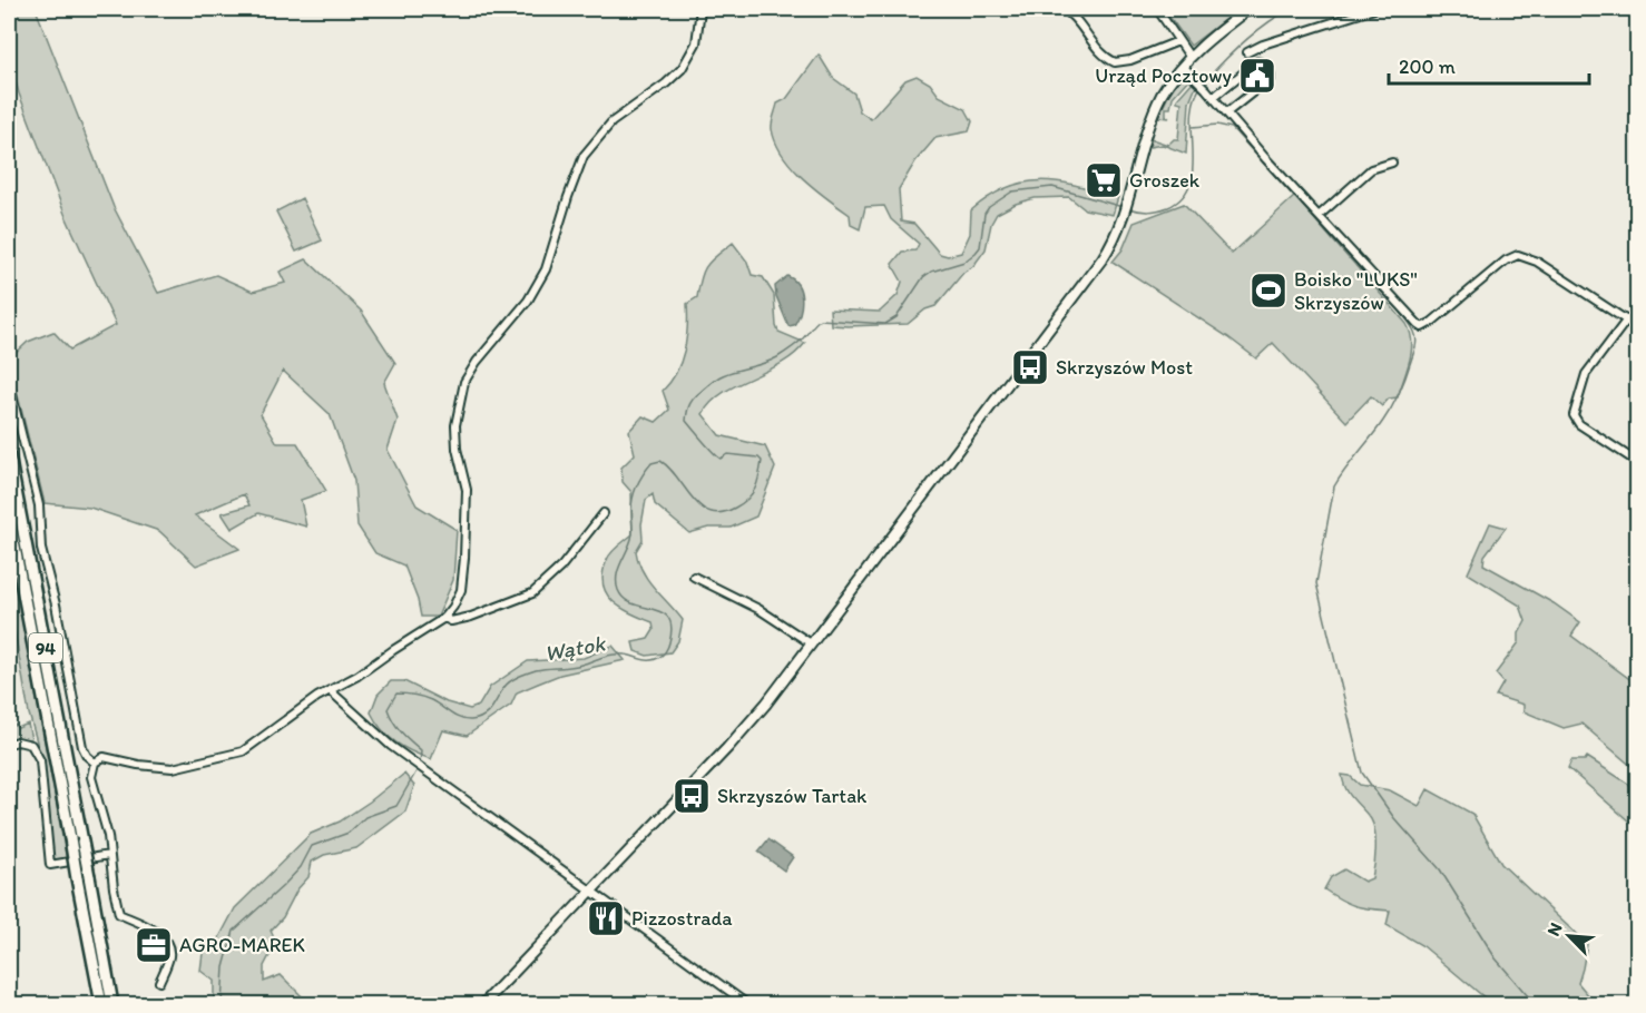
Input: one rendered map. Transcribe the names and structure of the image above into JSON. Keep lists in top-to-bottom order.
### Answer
{
  "streets": {
    "main road": ["94"]
  },
  "water": ["Wątok"],
  "places": {
    "public building": ["Urząd Pocztowy"],
    "supermarket": ["Groszek"],
    "sports": ["Boisko \"LUKS\" Skrzyszów"],
    "bus stop": ["Skrzyszów Most", "Skrzyszów Tartak"],
    "restaurant": ["Pizzostrada"],
    "office": ["AGRO-MAREK"]
  },
  "scale_bar": "200 m",
  "north": "top left"
}
